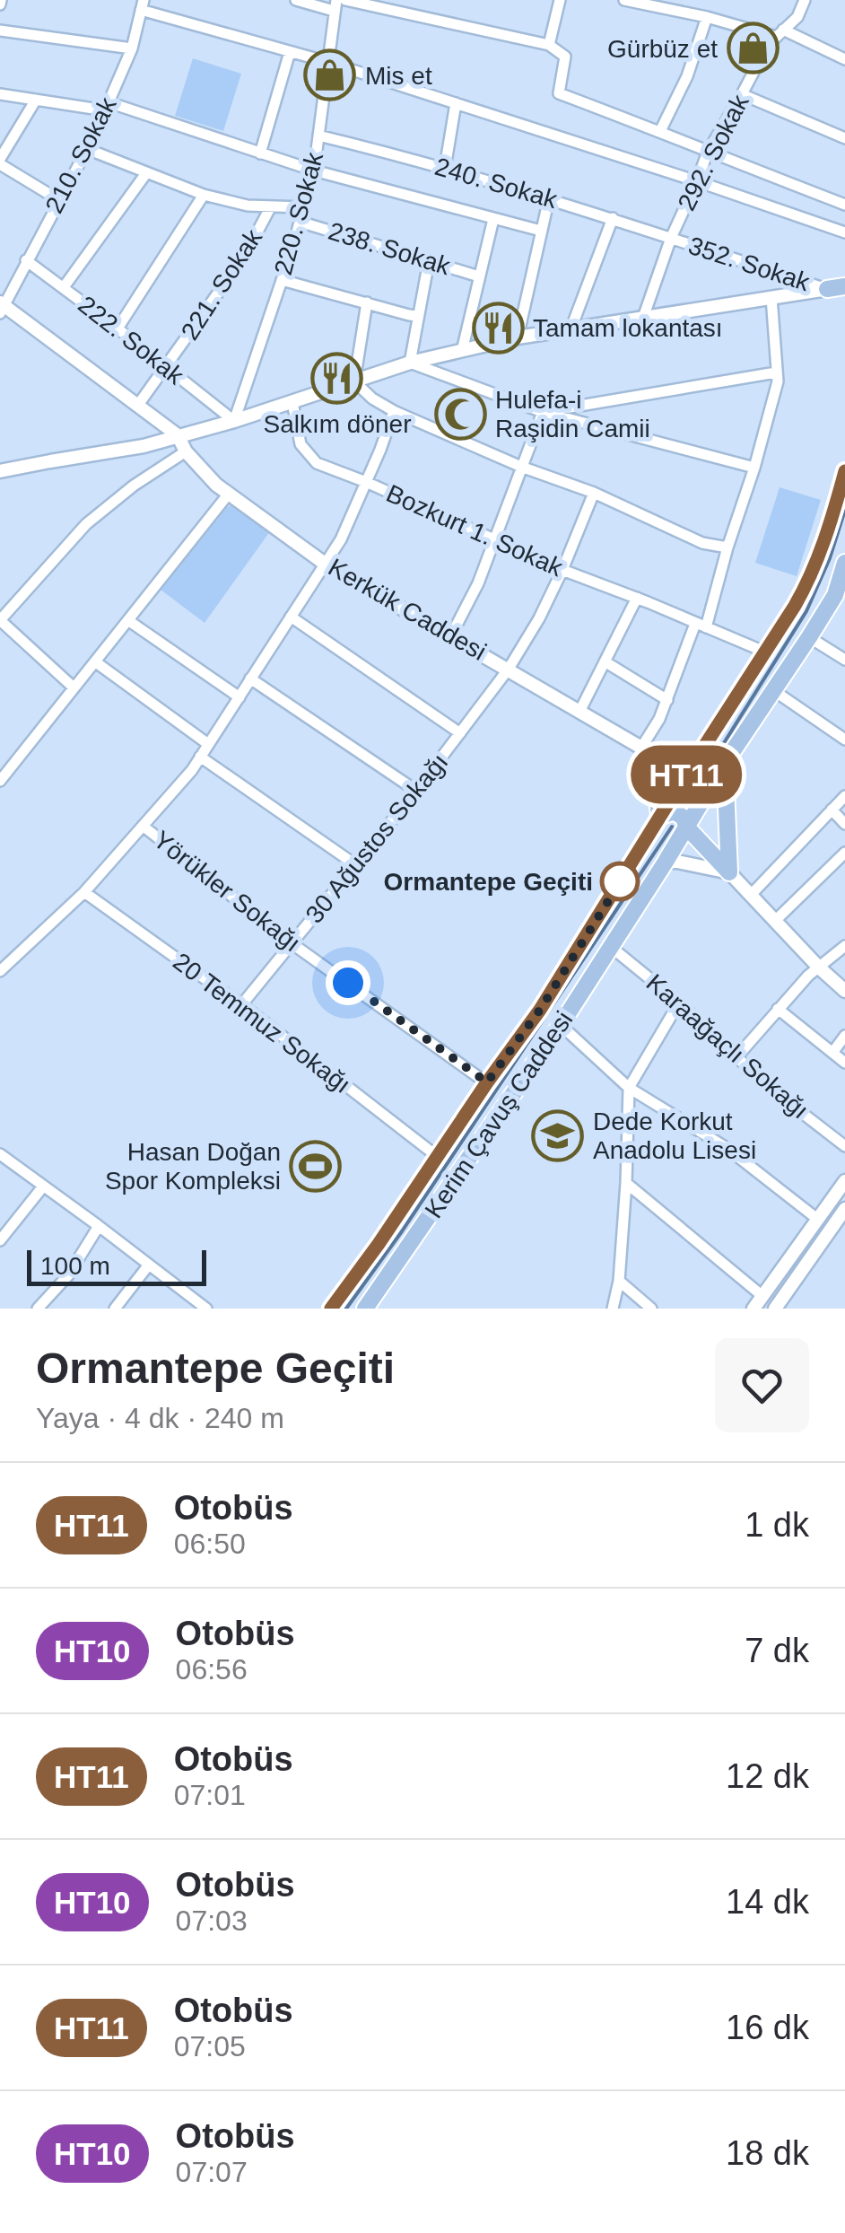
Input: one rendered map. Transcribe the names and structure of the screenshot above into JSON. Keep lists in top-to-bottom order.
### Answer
{
  "streets": {
    "main road": ["Kerim Çavuş Caddesi"],
    "street": [
      "292. Sokak",
      "210. Sokak",
      "240. Sokak",
      "220. Sokak",
      "238. Sokak",
      "352. Sokak",
      "221. Sokak",
      "222. Sokak",
      "Bozkurt 1. Sokak",
      "Kerkük Caddesi",
      "30 Ağustos Sokağı",
      "Yörükler Sokağı",
      "20 Temmuz Sokağı",
      "Karaağaçlı Sokağı"
    ]
  },
  "crossings": [
    ["292. Sokak", "240. Sokak"],
    ["292. Sokak", "352. Sokak"],
    ["210. Sokak", "222. Sokak"],
    ["240. Sokak", "220. Sokak"],
    ["240. Sokak", "352. Sokak"],
    ["220. Sokak", "238. Sokak"],
    ["220. Sokak", "222. Sokak"],
    ["221. Sokak", "222. Sokak"],
    ["Bozkurt 1. Sokak", "30 Ağustos Sokağı"],
    ["Kerkük Caddesi", "30 Ağustos Sokağı"],
    ["30 Ağustos Sokağı", "Yörükler Sokağı"],
    ["30 Ağustos Sokağı", "20 Temmuz Sokağı"],
    ["Karaağaçlı Sokağı", "Kerim Çavuş Caddesi"]
  ],
  "places": {
    "shop": ["Gürbüz et", "Mis et"],
    "restaurant": ["Tamam lokantası", "Salkım döner"],
    "mosque": ["Hulefa-i Raşidin Camii"],
    "other": ["Ormantepe Geçiti"],
    "school or university": ["Dede Korkut Anadolu Lisesi"],
    "sports": ["Hasan Doğan Spor Kompleksi"]
  },
  "lines": ["bus line HT11"],
  "scale_bar": "100 m",
  "page": {
    "on_map": "HT11",
    "scale": "100 m",
    "heading": ["Ormantepe Geçiti", "Yaya · 4 dk · 240 m"],
    "list": [
      {
        "mark": "HT11",
        "name": "Otobüs",
        "note": "06:50",
        "value": "1 dk"
      },
      {
        "mark": "HT10",
        "name": "Otobüs",
        "note": "06:56",
        "value": "7 dk"
      },
      {
        "mark": "HT11",
        "name": "Otobüs",
        "note": "07:01",
        "value": "12 dk"
      },
      {
        "mark": "HT10",
        "name": "Otobüs",
        "note": "07:03",
        "value": "14 dk"
      },
      {
        "mark": "HT11",
        "name": "Otobüs",
        "note": "07:05",
        "value": "16 dk"
      },
      {
        "mark": "HT10",
        "name": "Otobüs",
        "note": "07:07",
        "value": "18 dk"
      }
    ]
  }
}
